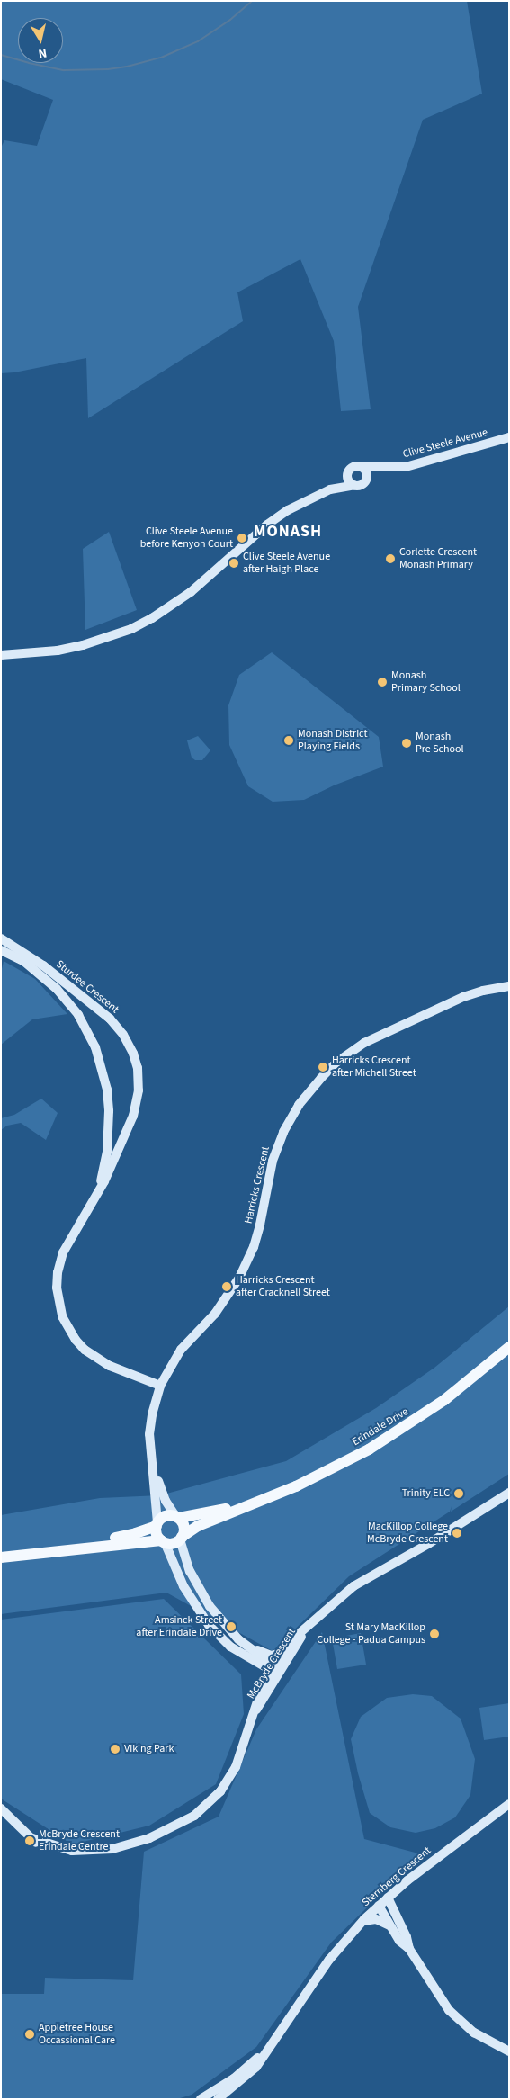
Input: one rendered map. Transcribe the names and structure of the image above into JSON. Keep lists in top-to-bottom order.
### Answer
{
  "streets": {
    "main road": ["Erindale Drive"],
    "street": [
      "Clive Steele Avenue",
      "Sturdee Crescent",
      "Harricks Crescent",
      "McBryde Crescent",
      "Sternberg Crescent"
    ]
  },
  "crossings": [
    ["Sturdee Crescent", "Harricks Crescent"],
    ["Harricks Crescent", "Erindale Drive"]
  ],
  "districts": ["MONASH"],
  "places": [
    "Clive Steele Avenue before Kenyon Court",
    "Corlette Crescent Monash Primary",
    "Clive Steele Avenue after Haigh Place",
    "Monash Primary School",
    "Monash District Playing Fields",
    "Monash Pre School",
    "Harricks Crescent after Michell Street",
    "Harricks Crescent after Cracknell Street",
    "Trinity ELC",
    "MacKillop College McBryde Crescent",
    "Amsinck Street after Erindale Drive",
    "St Mary MacKillop College - Padua Campus",
    "Viking Park",
    "McBryde Crescent Erindale Centre",
    "Appletree House Occassional Care"
  ],
  "north": "bottom"
}
